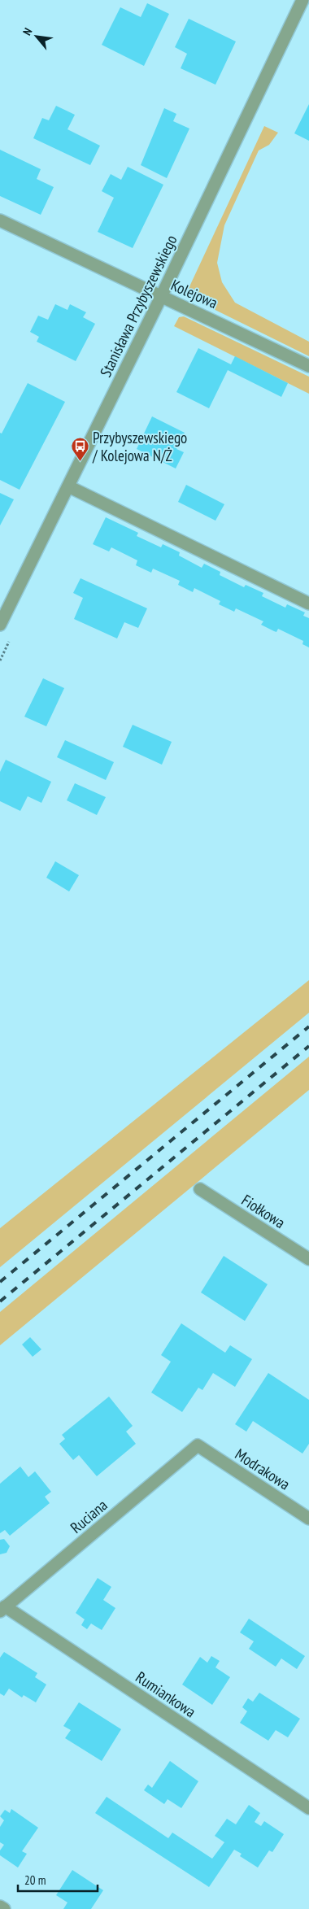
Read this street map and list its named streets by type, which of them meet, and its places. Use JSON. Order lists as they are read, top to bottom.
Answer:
{
  "streets": {
    "street": [
      "Kolejowa",
      "Stanisława Przybyszewskiego",
      "Fiołkowa",
      "Modrakowa",
      "Ruciana",
      "Rumiankowa"
    ]
  },
  "crossings": [
    ["Kolejowa", "Stanisława Przybyszewskiego"],
    ["Modrakowa", "Ruciana"],
    ["Ruciana", "Rumiankowa"]
  ],
  "places": {
    "bus stop": ["Przybyszewskiego / Kolejowa N/Ż"]
  },
  "scale_bar": "20 m",
  "north": "top left"
}
